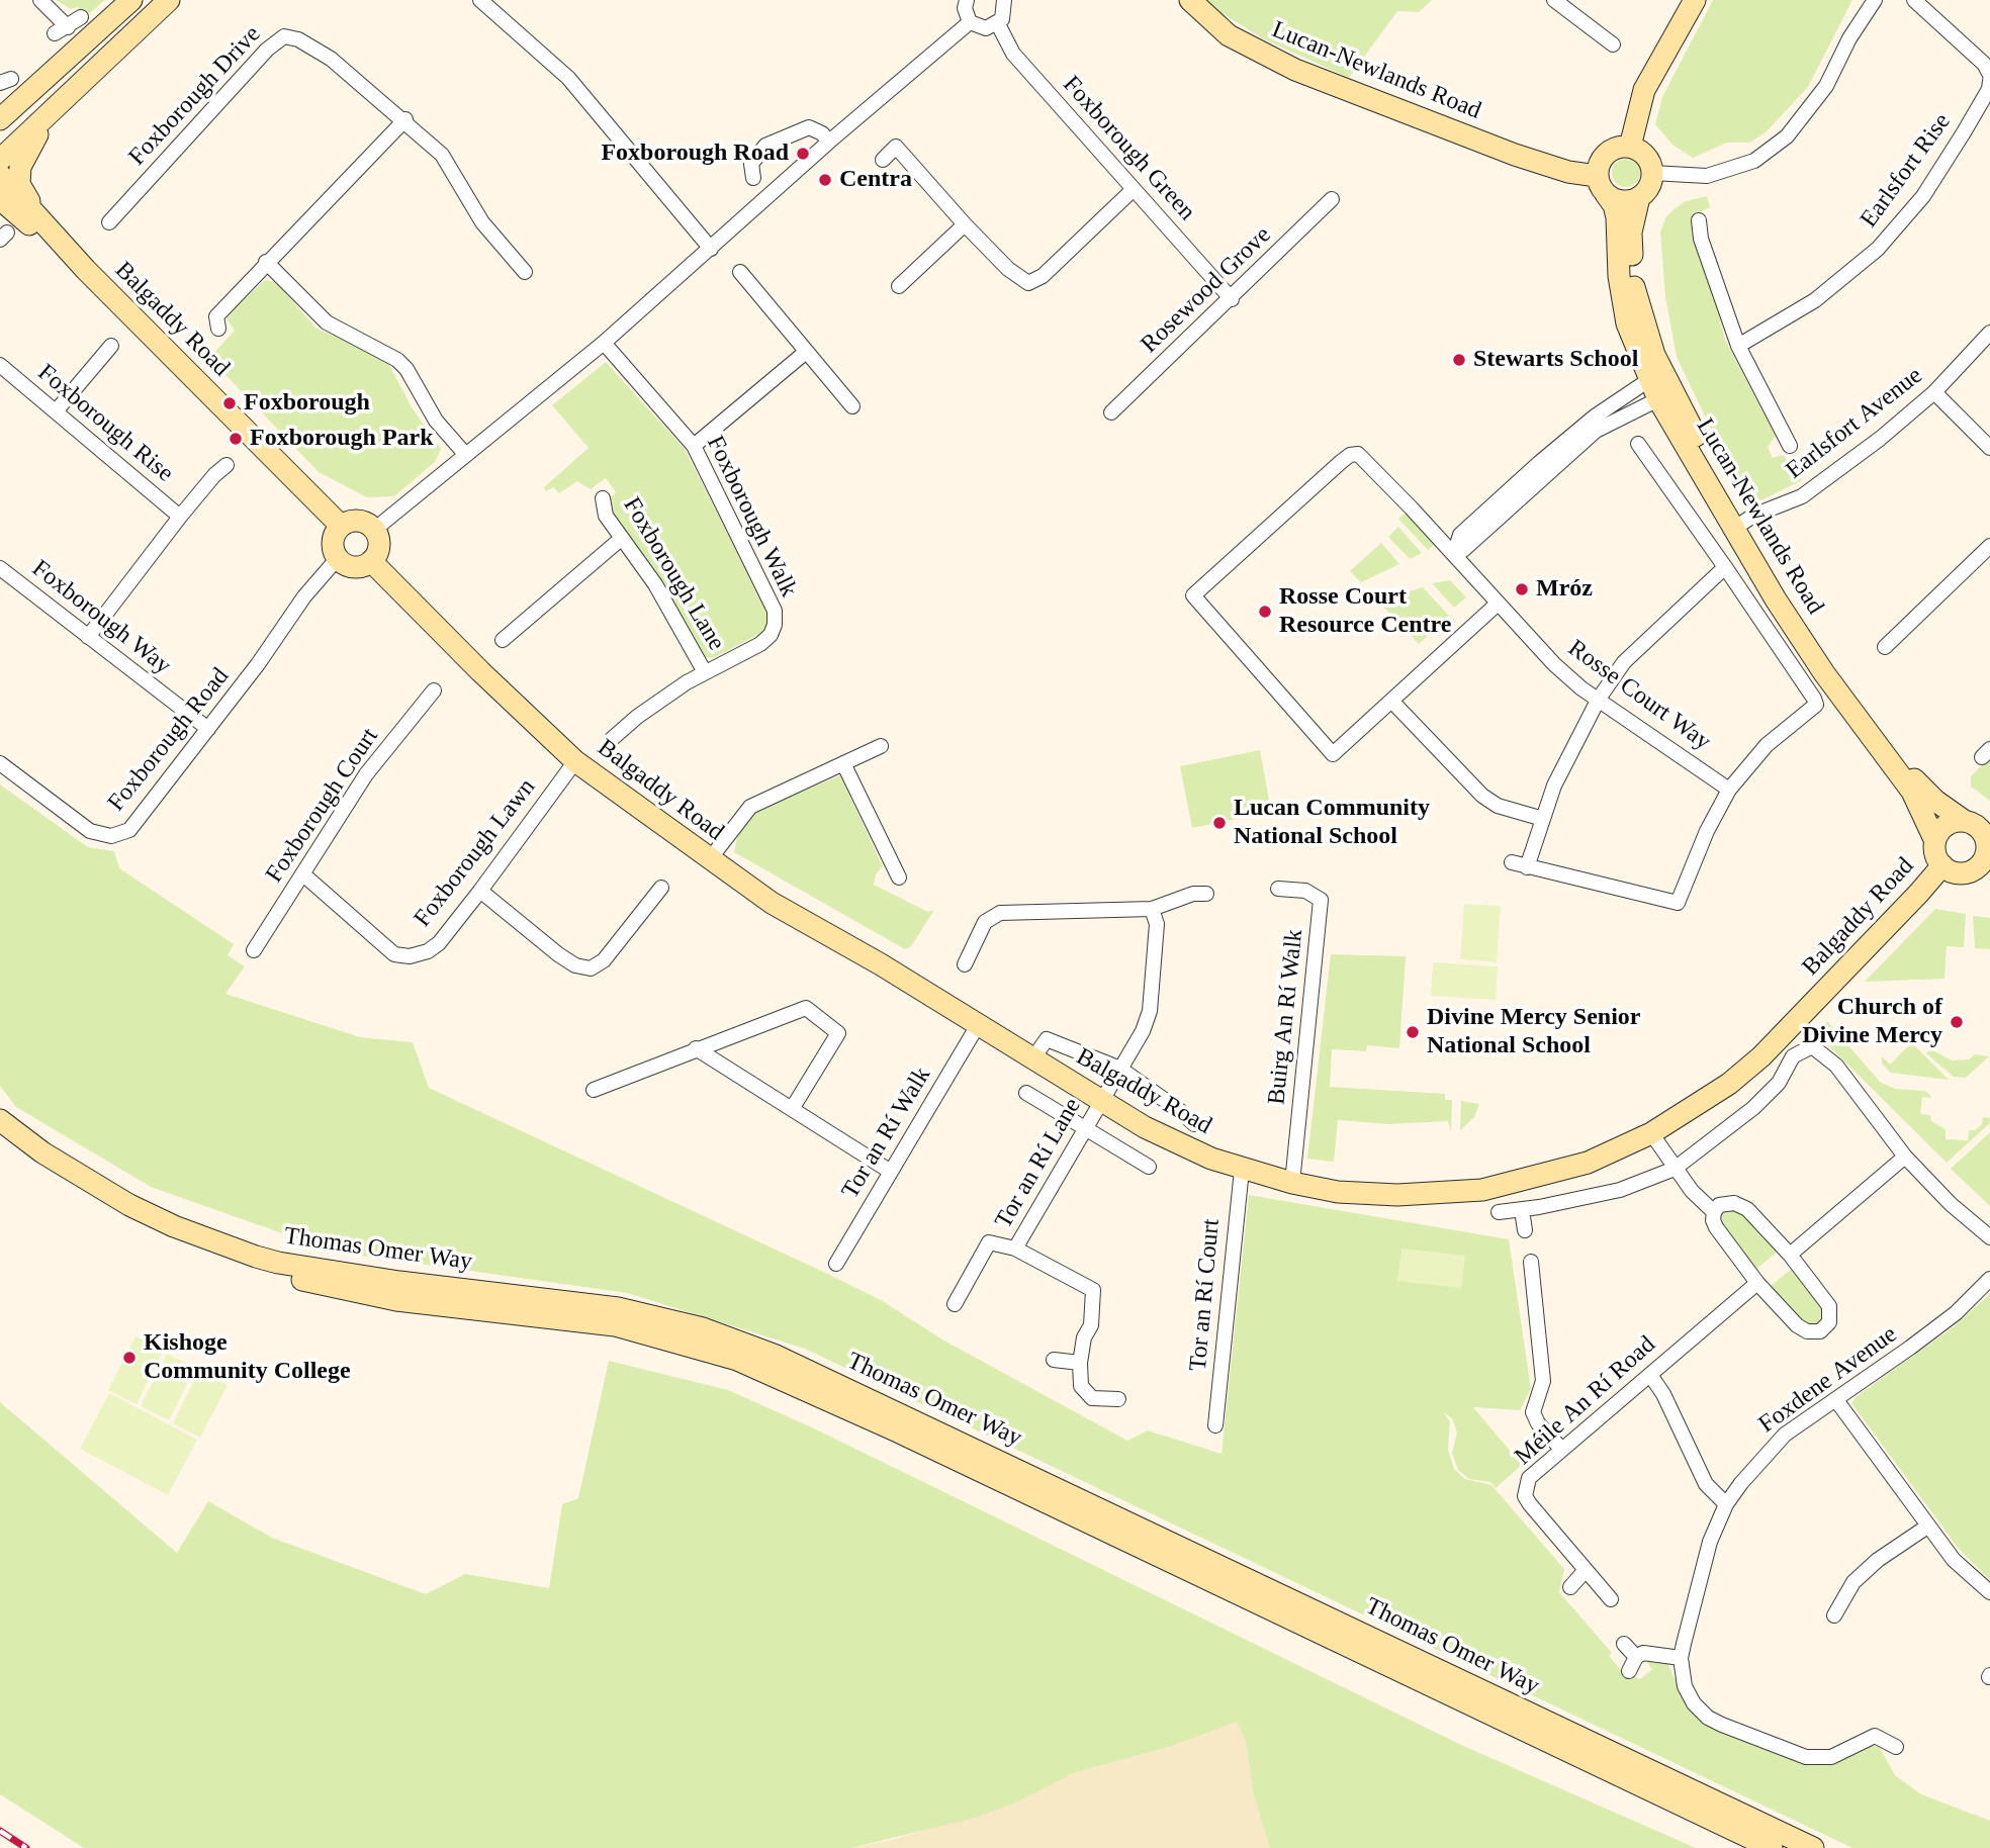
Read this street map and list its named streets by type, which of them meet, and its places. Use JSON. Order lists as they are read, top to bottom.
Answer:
{
  "streets": {
    "street": [
      "Lucan-Newlands Road",
      "Foxborough Drive",
      "Foxborough Green",
      "Earlsfort Rise",
      "Rosewood Grove",
      "Balgaddy Road",
      "Foxborough Rise",
      "Earlsfort Avenue",
      "Foxborough Walk",
      "Foxborough Lane",
      "Foxborough Way",
      "Rosse Court Way",
      "Foxborough Road",
      "Foxborough Court",
      "Foxborough Lawn",
      "Buirg An Rí Walk",
      "Tor an Rí Walk",
      "Tor an Rí Lane",
      "Thomas Omer Way",
      "Tor an Rí Court",
      "Foxdene Avenue",
      "Méile An Rí Road"
    ]
  },
  "crossings": [
    ["Lucan-Newlands Road", "Balgaddy Road"],
    ["Lucan-Newlands Road", "Earlsfort Avenue"],
    ["Foxborough Green", "Rosewood Grove"],
    ["Balgaddy Road", "Foxborough Road"],
    ["Balgaddy Road", "Foxborough Lawn"],
    ["Balgaddy Road", "Buirg An Rí Walk"],
    ["Balgaddy Road", "Tor an Rí Walk"],
    ["Balgaddy Road", "Tor an Rí Lane"],
    ["Balgaddy Road", "Tor an Rí Court"],
    ["Foxborough Walk", "Foxborough Lane"],
    ["Foxborough Way", "Foxborough Road"],
    ["Foxborough Court", "Foxborough Lawn"]
  ],
  "places": [
    "Foxborough Road",
    "Centra",
    "Stewarts School",
    "Foxborough",
    "Foxborough Park",
    "Mróz",
    "Rosse Court Resource Centre",
    "Lucan Community National School",
    "Church of Divine Mercy",
    "Divine Mercy Senior National School",
    "Kishoge Community College"
  ]
}
